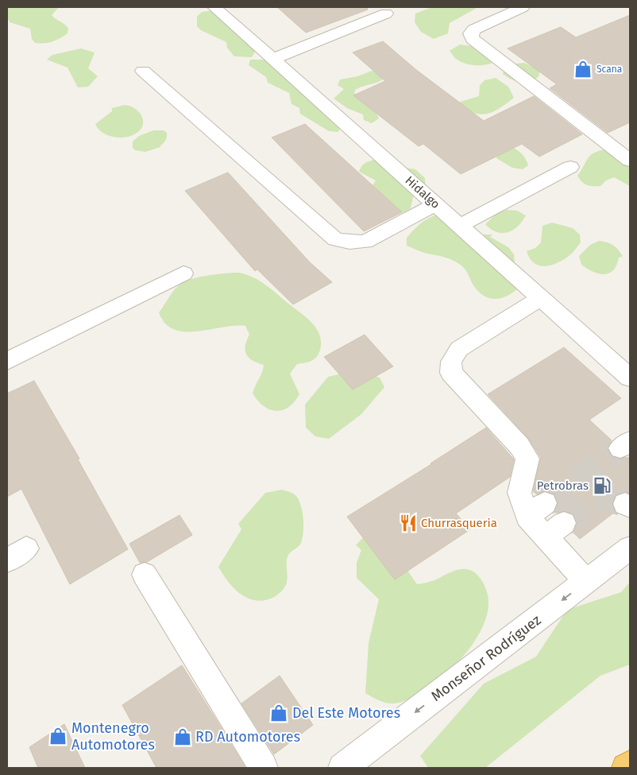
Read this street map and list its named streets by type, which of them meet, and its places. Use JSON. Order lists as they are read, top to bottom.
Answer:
{
  "streets": {
    "street": ["Hidalgo", "Monseñor Rodríguez"]
  },
  "one_way": ["Monseñor Rodríguez"],
  "places": {
    "shop": [
      "Scana",
      "Del Este Motores",
      "Montenegro Automotores",
      "RD Automotores"
    ],
    "fuel station": ["Petrobras"],
    "restaurant": ["Churrasqueria"]
  }
}
